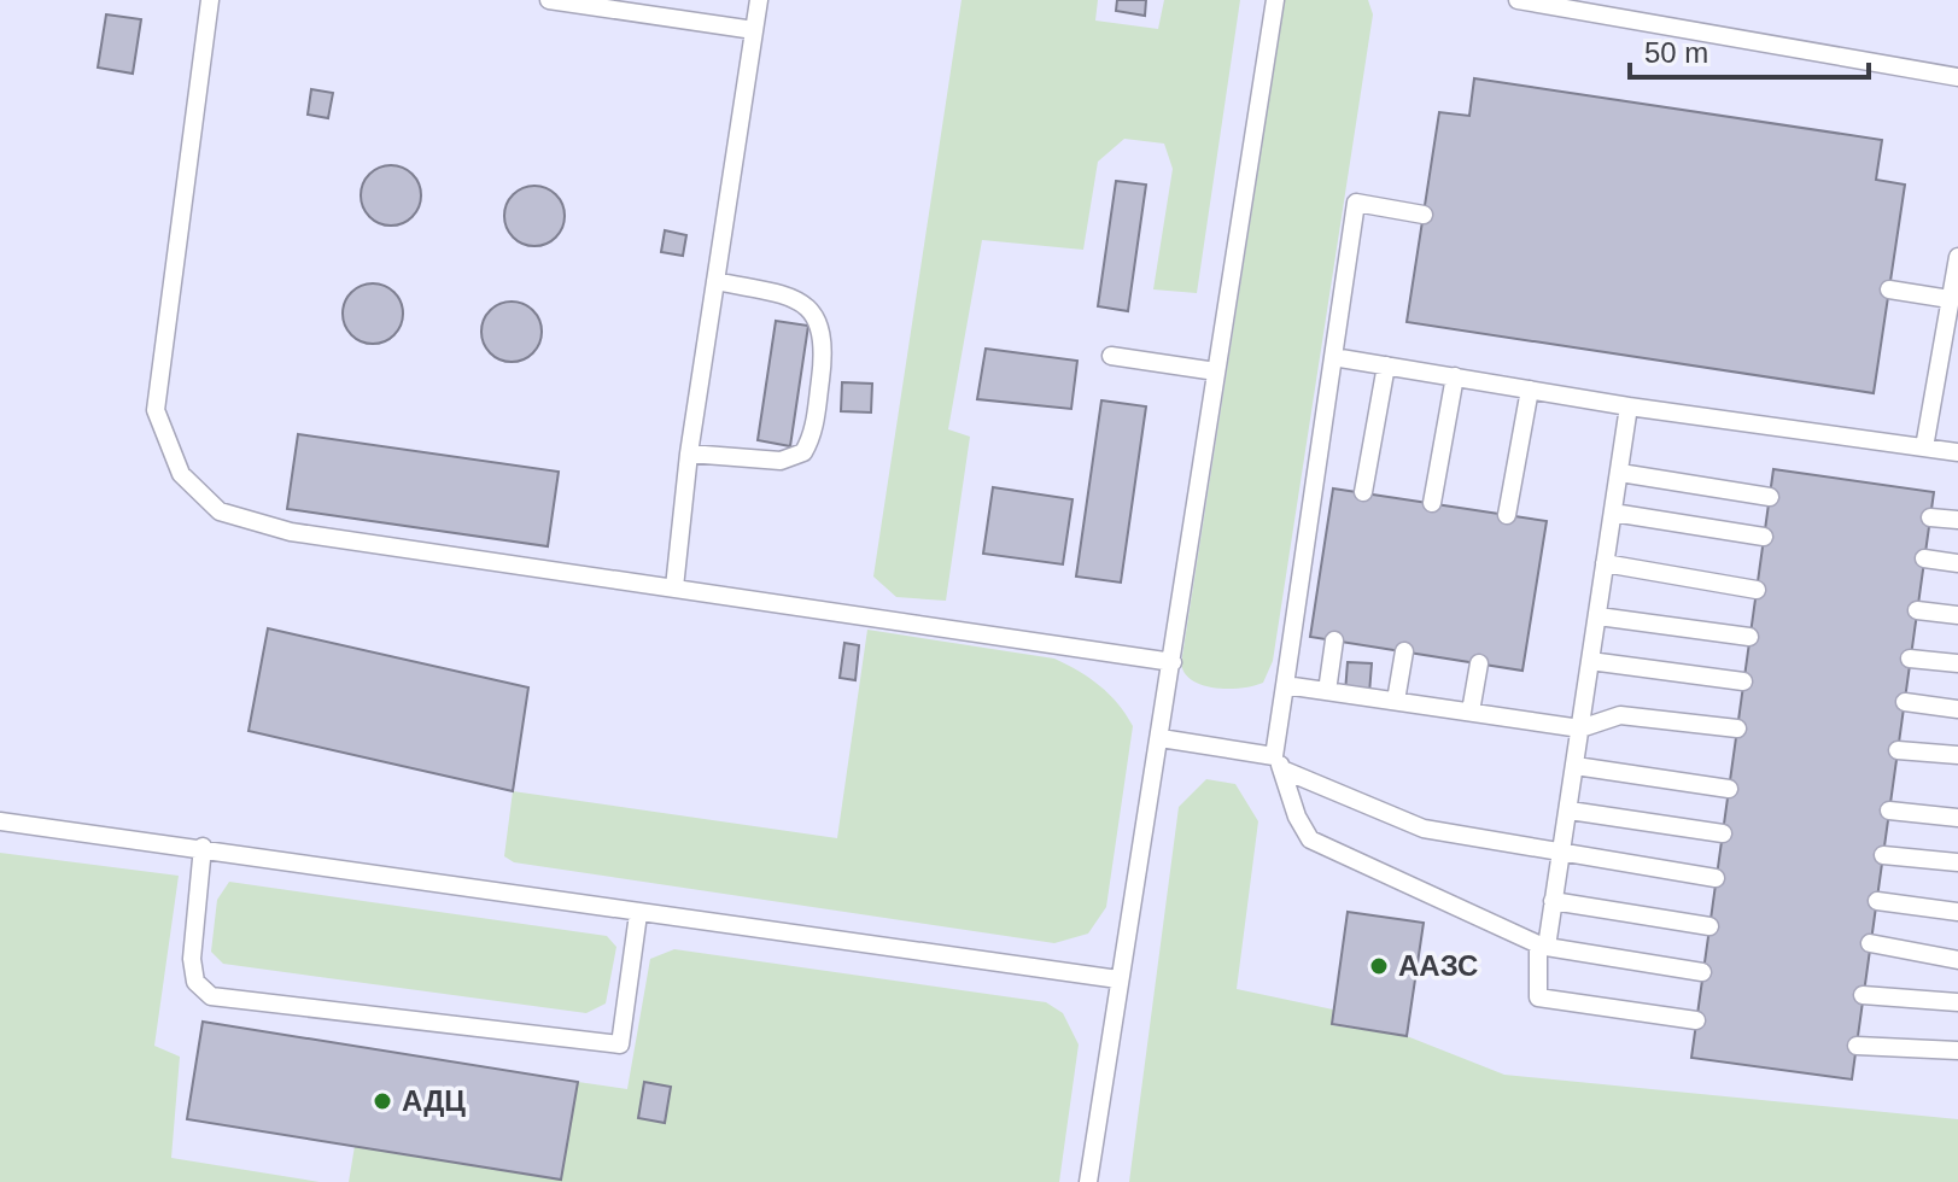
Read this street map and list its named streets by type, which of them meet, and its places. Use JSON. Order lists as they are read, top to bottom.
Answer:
{
  "places": ["ААЗС", "АДЦ"],
  "scale_bar": "50 m"
}
